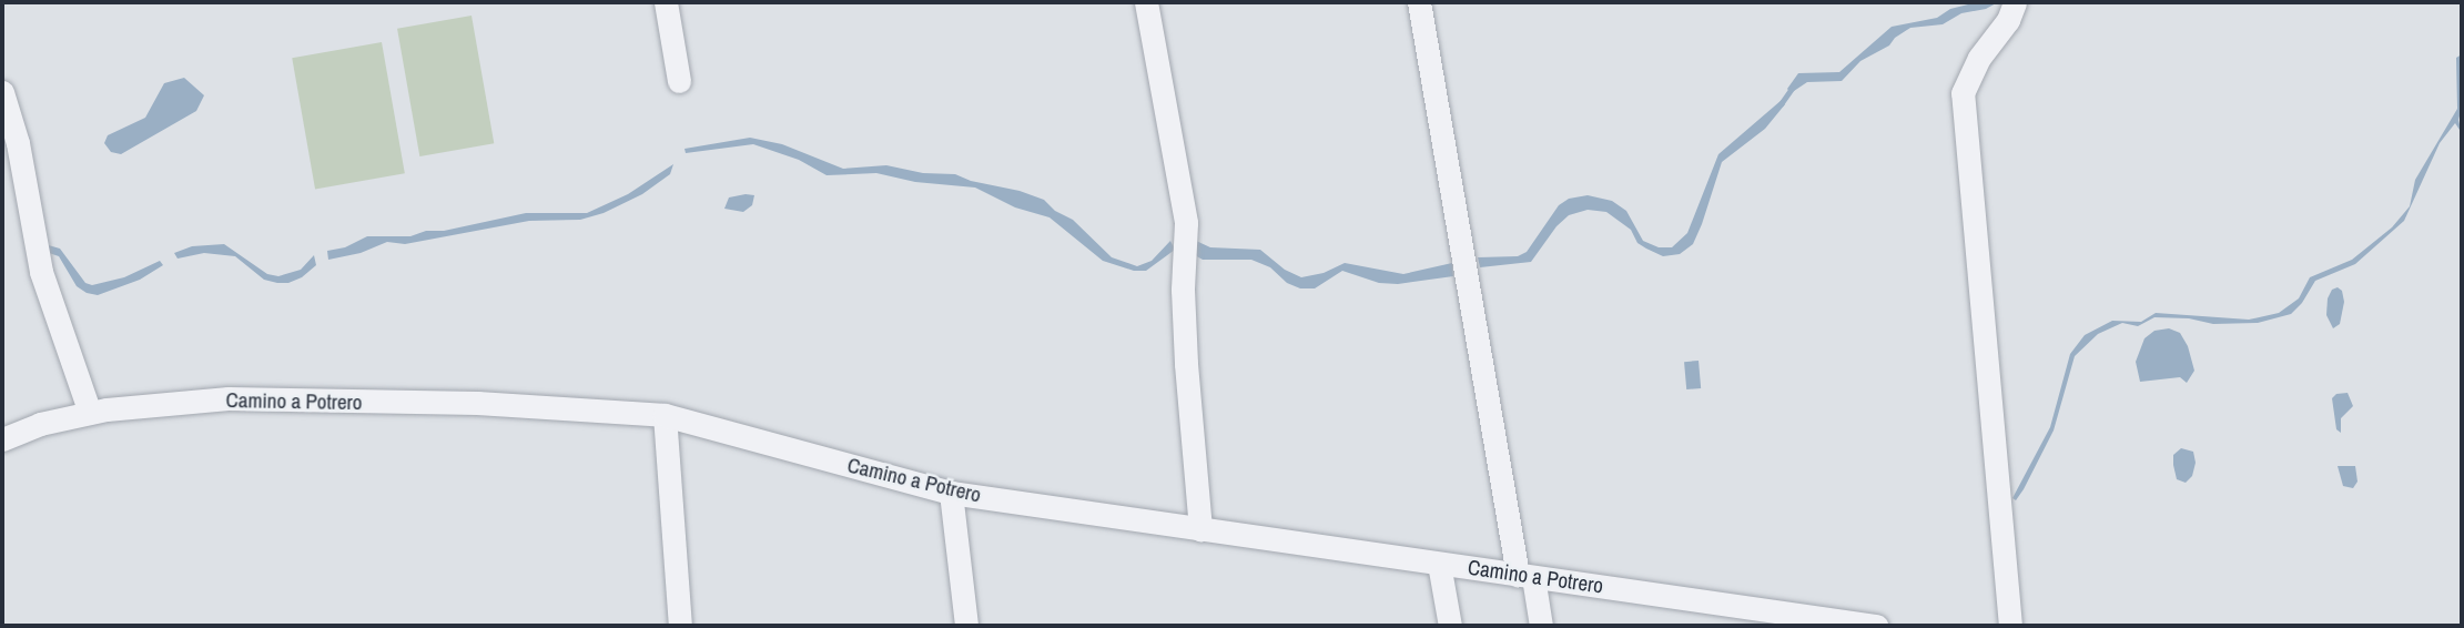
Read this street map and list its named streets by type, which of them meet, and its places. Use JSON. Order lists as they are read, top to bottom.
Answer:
{
  "streets": {
    "street": ["Camino a Potrero"]
  }
}
